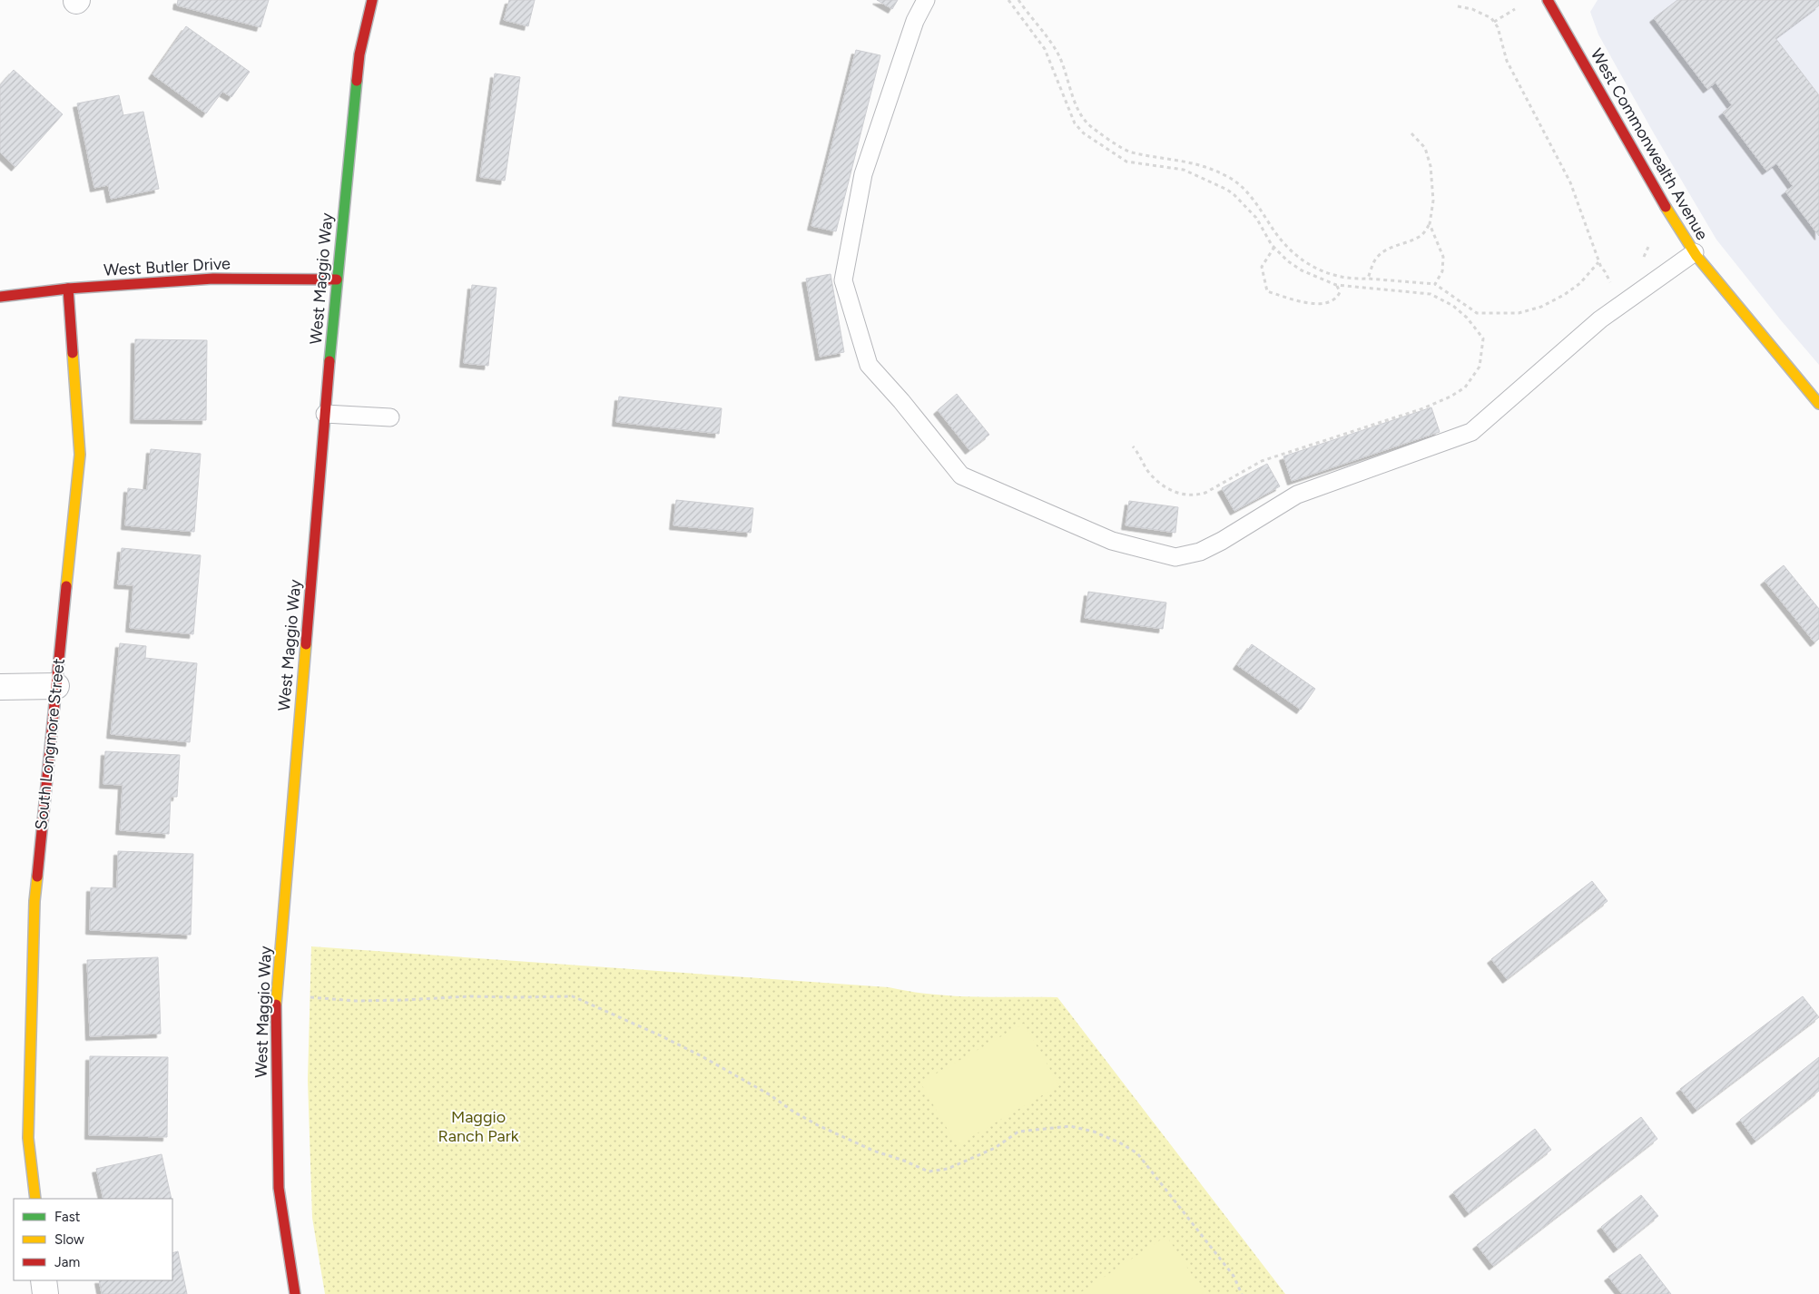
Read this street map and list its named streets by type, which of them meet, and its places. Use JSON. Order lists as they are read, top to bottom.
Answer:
{
  "streets": {
    "street": [
      "West Commonwealth Avenue",
      "West Butler Drive",
      "West Maggio Way",
      "South Longmore Street"
    ]
  },
  "crossings": [
    ["West Butler Drive", "West Maggio Way"],
    ["West Butler Drive", "South Longmore Street"]
  ],
  "parks": ["Maggio Ranch Park"],
  "legend": ["Fast", "Slow", "Jam"]
}
